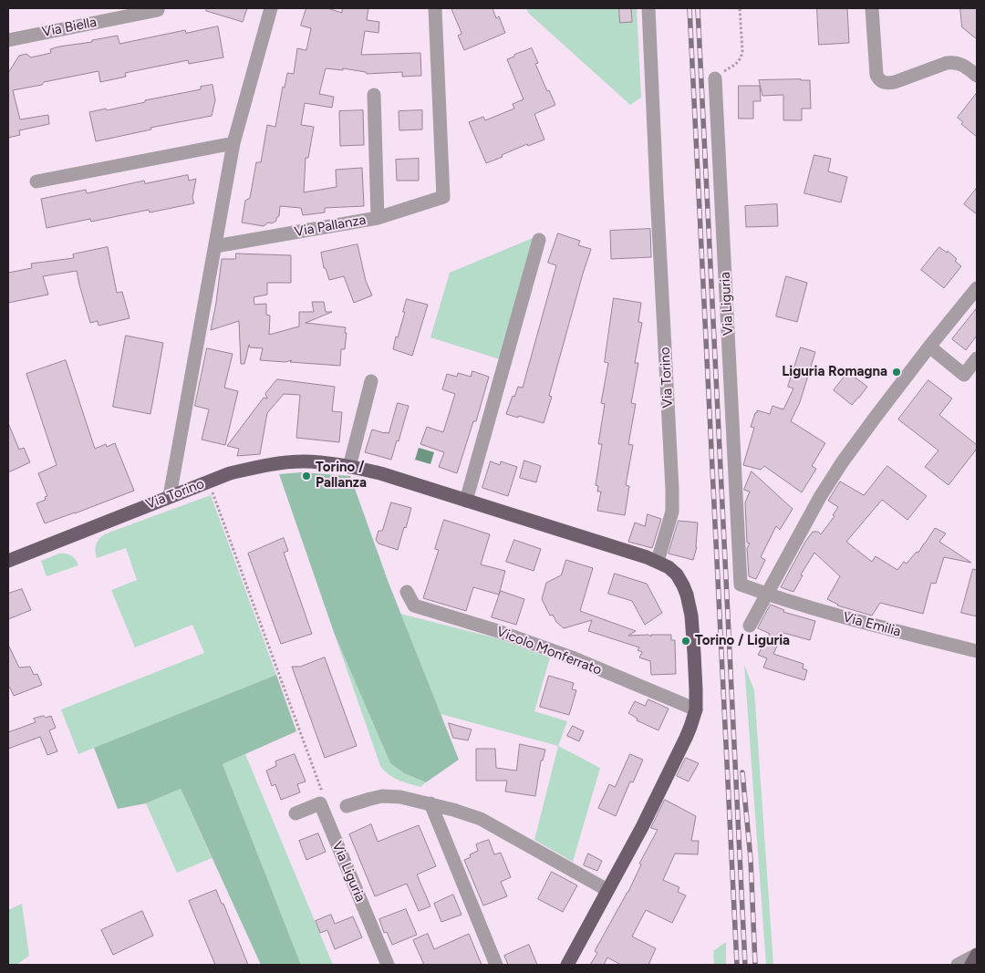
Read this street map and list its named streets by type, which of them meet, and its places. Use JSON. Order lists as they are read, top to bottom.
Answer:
{
  "streets": {
    "main road": ["Via Torino"],
    "street": [
      "Via Biella",
      "Via Pallanza",
      "Via Liguria",
      "Via Emilia",
      "Vicolo Monferrato"
    ]
  },
  "crossings": [
    ["Via Liguria", "Via Emilia"],
    ["Via Torino", "Vicolo Monferrato"]
  ],
  "places": ["Liguria Romagna", "Torino / Pallanza", "Torino / Liguria"]
}
